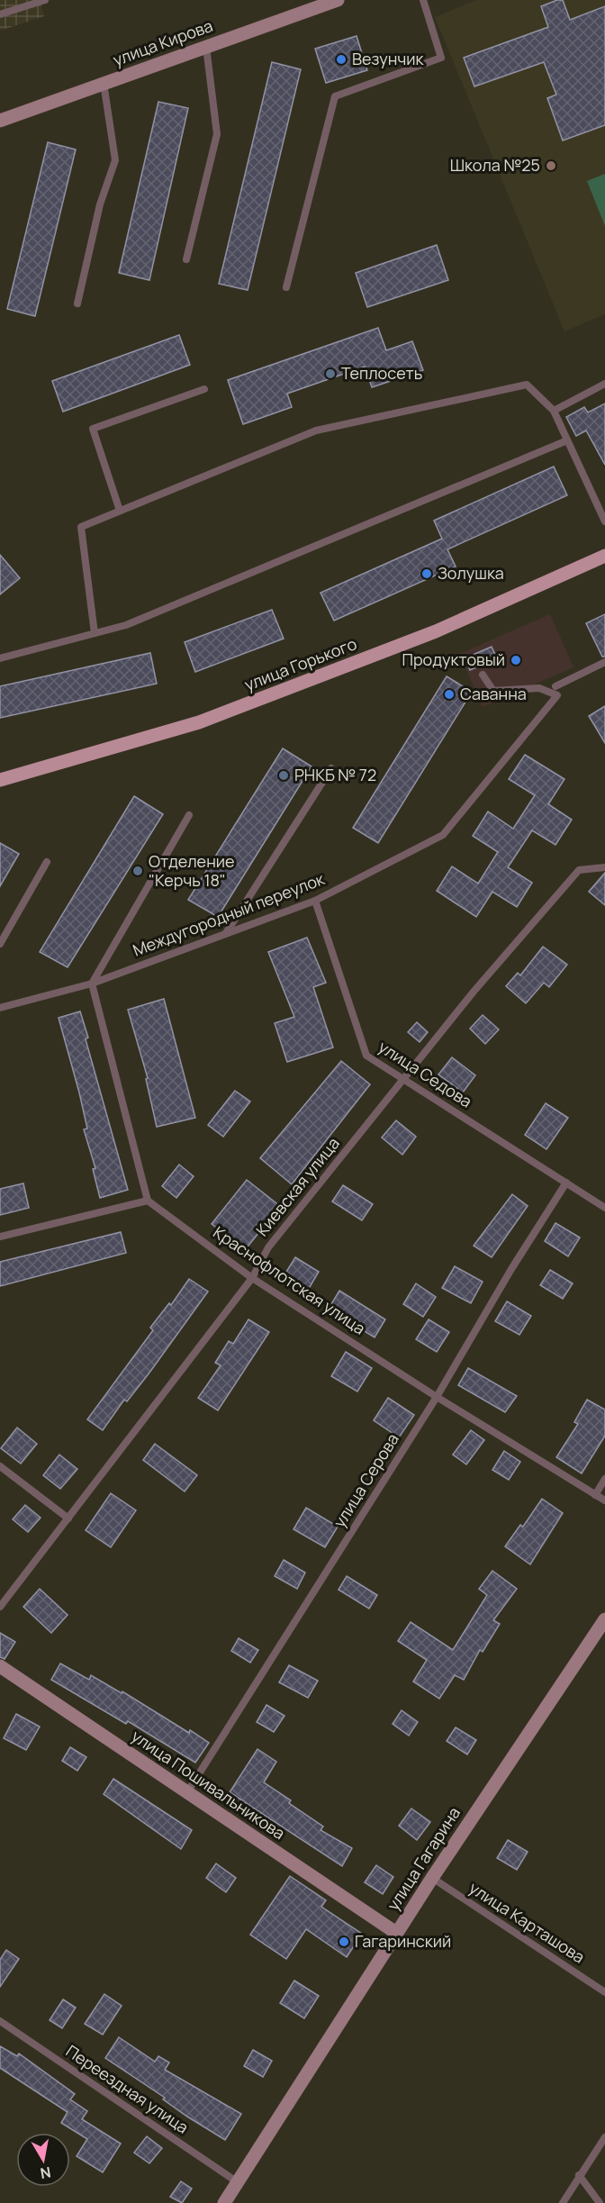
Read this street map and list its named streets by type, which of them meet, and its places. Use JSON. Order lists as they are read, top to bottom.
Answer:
{
  "streets": {
    "main road": [
      "улица Кирова",
      "улица Горького",
      "улица Пошивальникова",
      "улица Гагарина"
    ],
    "lane": [
      "Междугородный переулок",
      "улица Седова",
      "Киевская улица",
      "Краснофлотская улица",
      "улица Серова",
      "улица Карташова",
      "Переездная улица"
    ]
  },
  "crossings": [
    ["Междугородный переулок", "улица Седова"],
    ["улица Седова", "Киевская улица"],
    ["улица Седова", "улица Серова"],
    ["Киевская улица", "Краснофлотская улица"],
    ["Краснофлотская улица", "улица Серова"],
    ["улица Серова", "улица Пошивальникова"],
    ["улица Пошивальникова", "улица Гагарина"],
    ["улица Гагарина", "улица Карташова"],
    ["улица Гагарина", "Переездная улица"]
  ],
  "places": [
    "Везунчик",
    "Школа №25",
    "Теплосеть",
    "Золушка",
    "Продуктовый",
    "Саванна",
    "РНКБ № 72",
    "Отделение \"Керчь 18\"",
    "Гагаринский"
  ],
  "north": "bottom"
}
